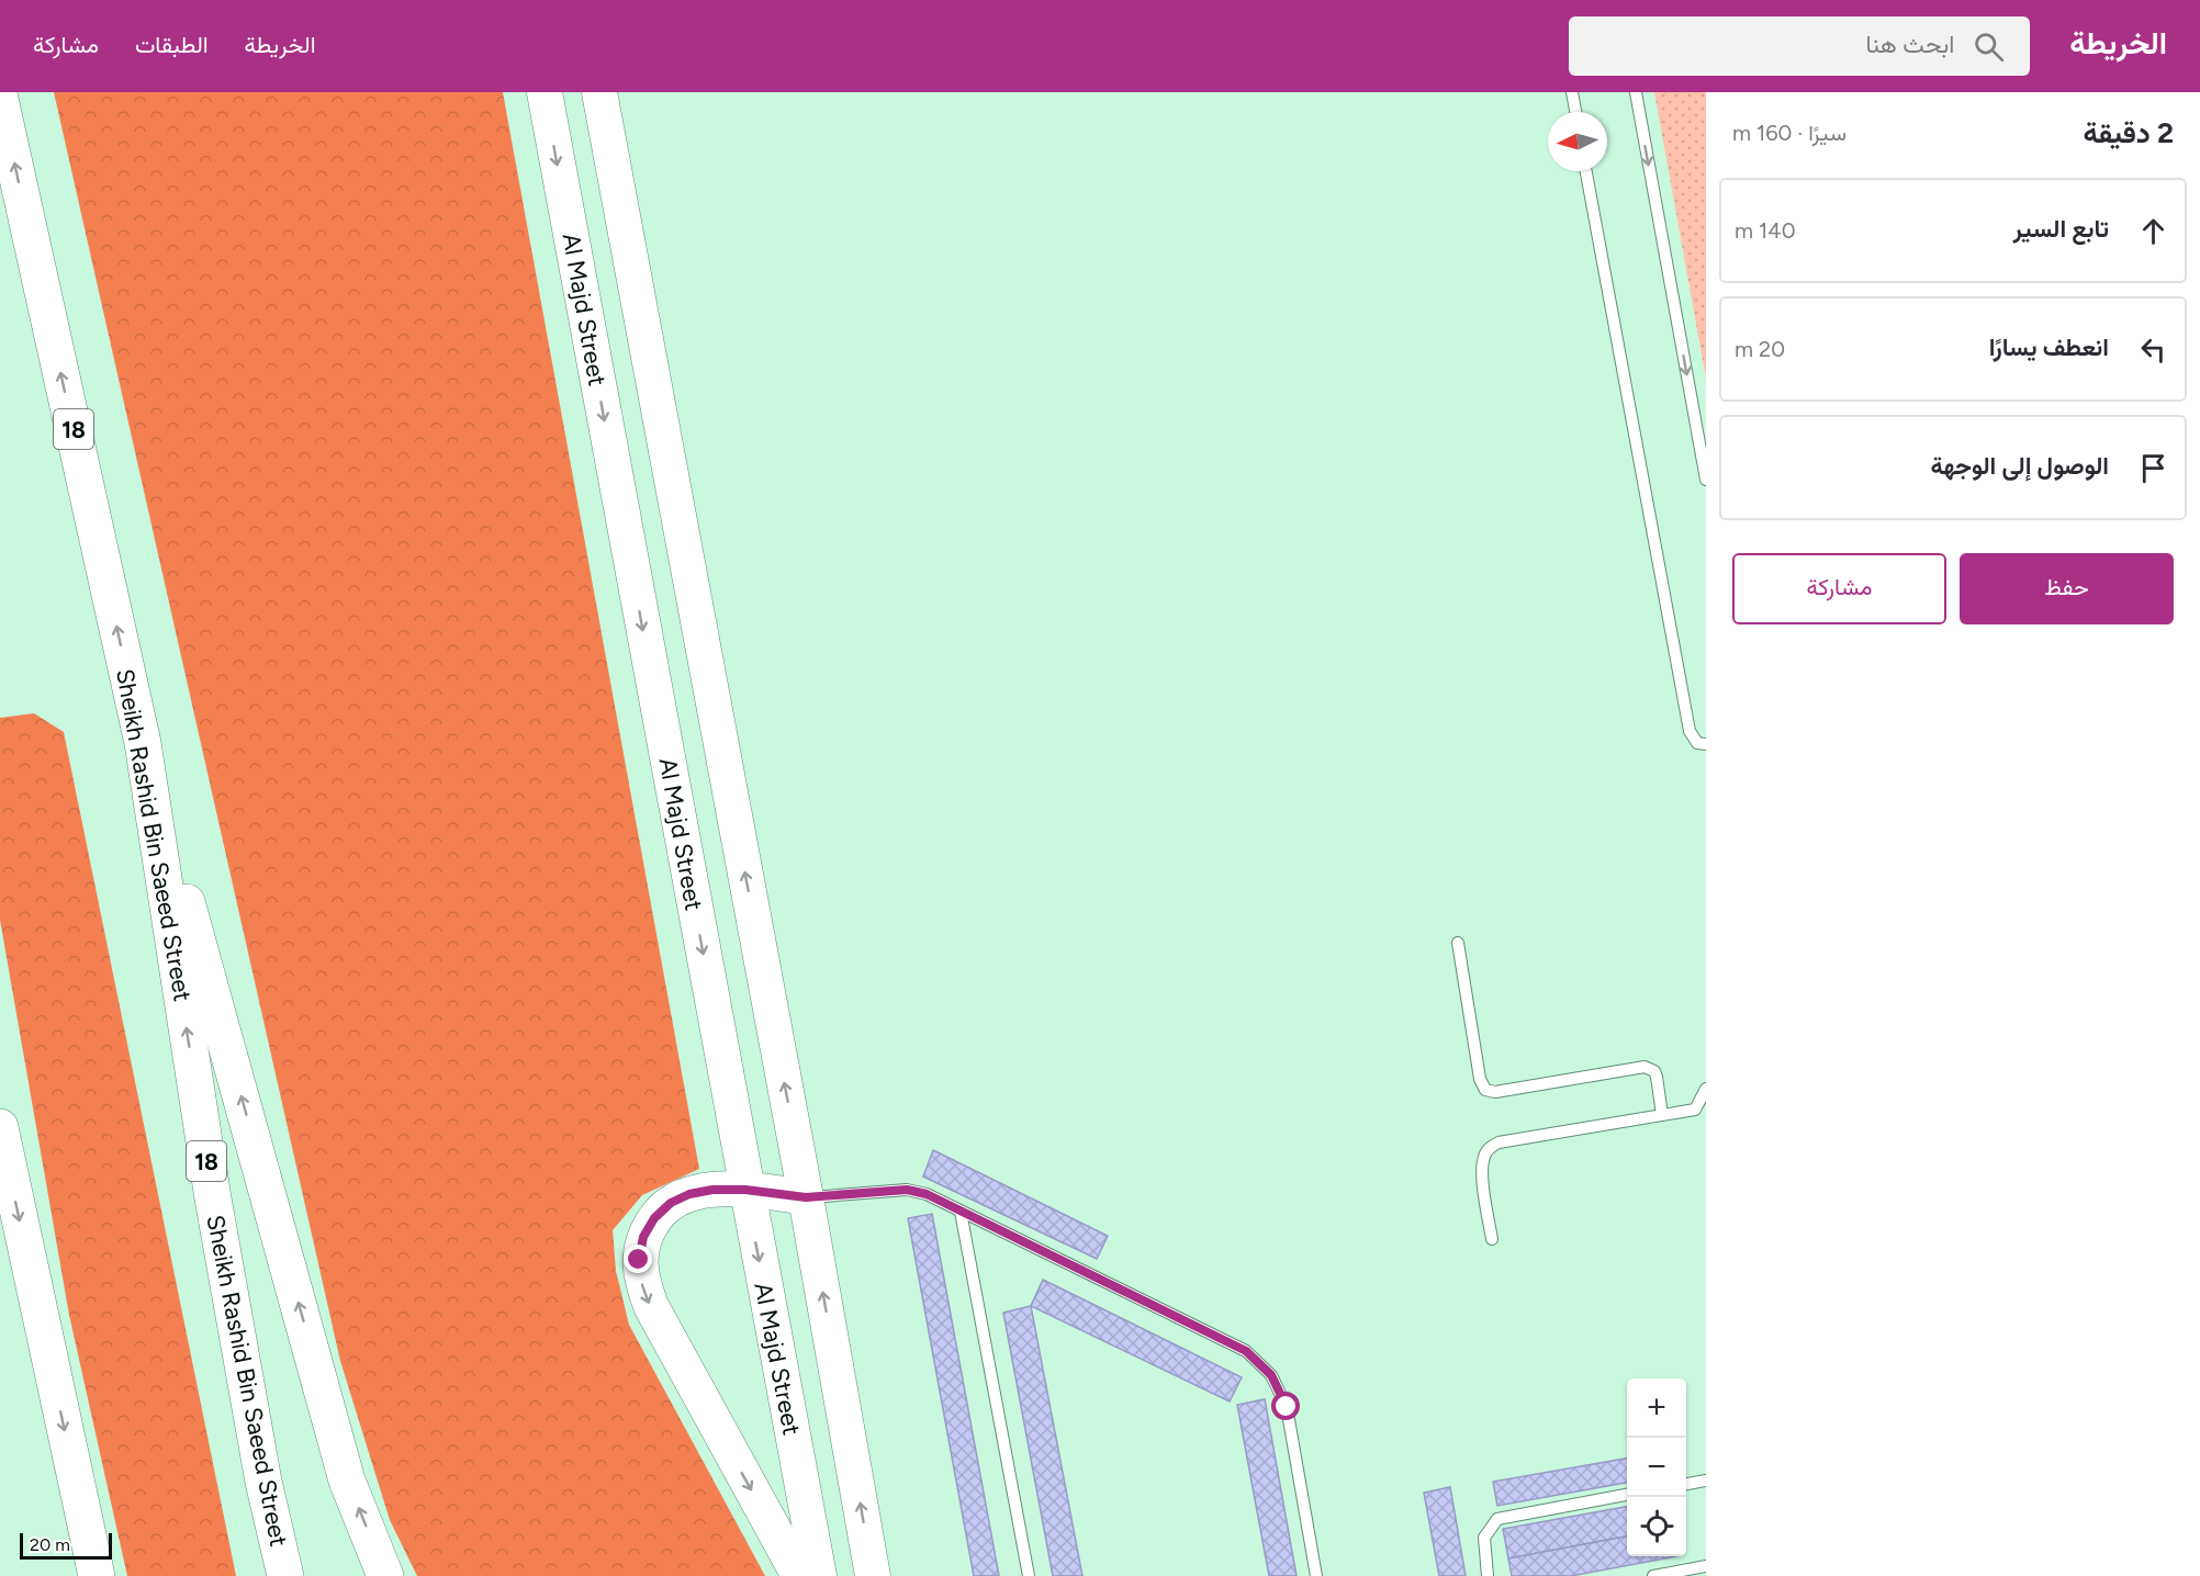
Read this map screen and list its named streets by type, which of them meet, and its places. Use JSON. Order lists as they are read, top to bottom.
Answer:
{
  "streets": {
    "highway": ["18", "Sheikh Rashid Bin Saeed Street"],
    "street": ["Al Majd Street"]
  },
  "scale_bar": "20 m",
  "north": "left",
  "page": {
    "header": "الخريطة",
    "search": "ابحث هنا",
    "nav": ["الخريطة", "الطبقات", "مشاركة"],
    "heading": ["2 دقيقة", "سيرًا · 160 m"],
    "list": [
      ["تابع السير", "140 m"],
      ["انعطف يسارًا", "20 m"],
      "الوصول إلى الوجهة"
    ],
    "buttons": ["حفظ", "مشاركة"],
    "map_buttons": ["+", "−"],
    "scale": "20 m"
  }
}
